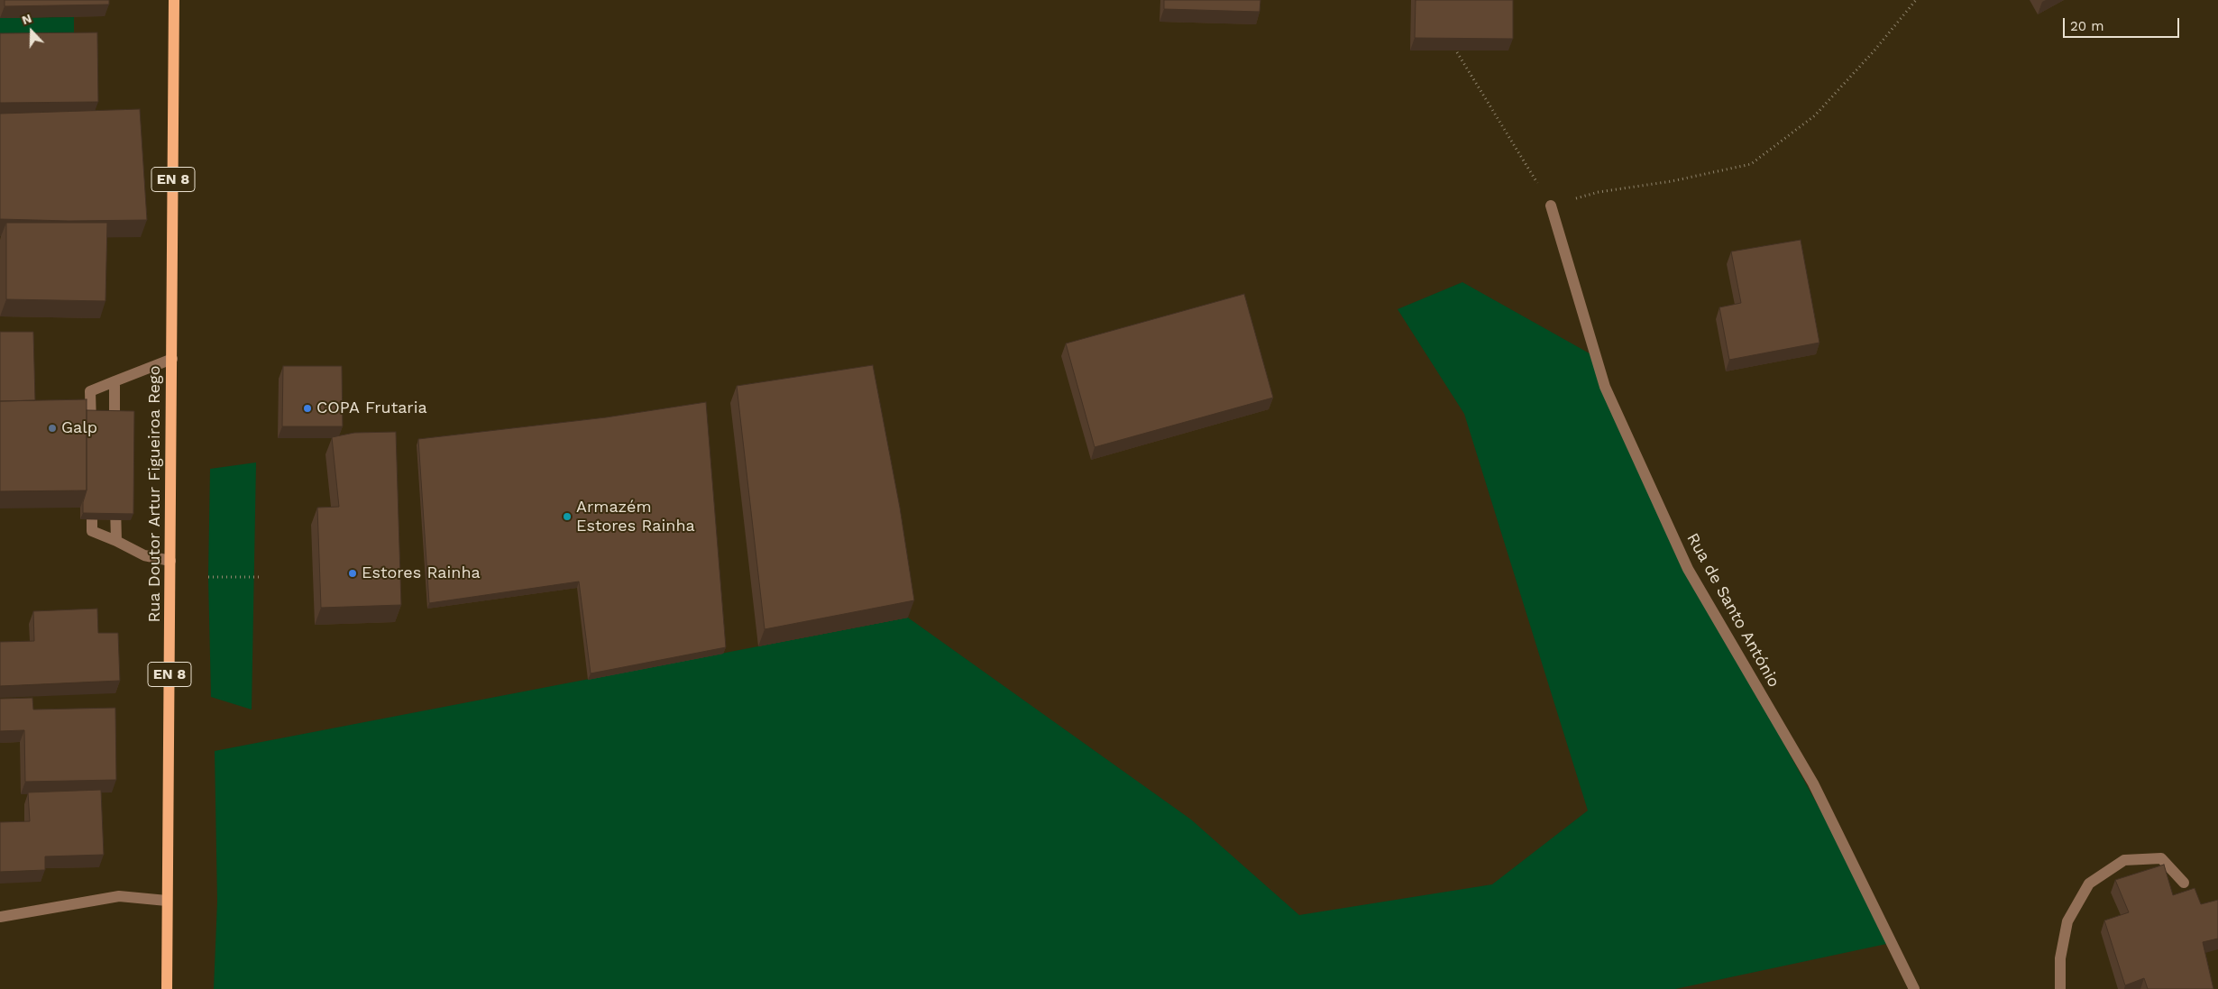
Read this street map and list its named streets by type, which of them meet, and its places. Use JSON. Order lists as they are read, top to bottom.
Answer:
{
  "streets": {
    "main road": ["EN 8", "Rua Doutor Artur Figueiroa Rego"],
    "street": ["Rua de Santo António"]
  },
  "places": [
    "COPA Frutaria",
    "Galp",
    "Armazém Estores Rainha",
    "Estores Rainha"
  ],
  "scale_bar": "20 m",
  "north": "top"
}
